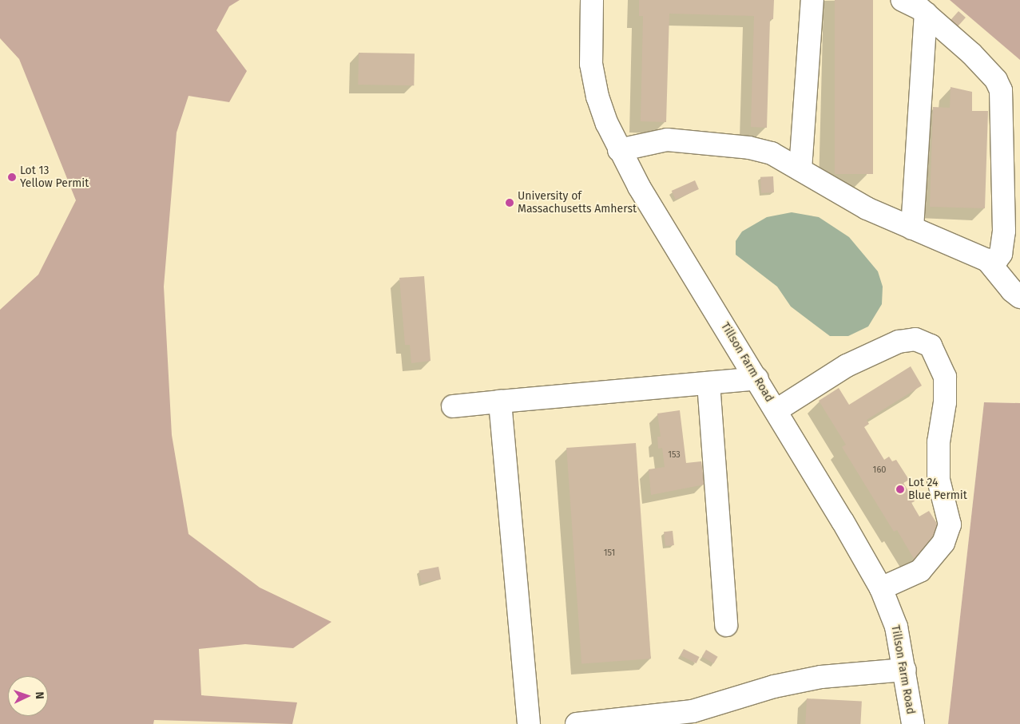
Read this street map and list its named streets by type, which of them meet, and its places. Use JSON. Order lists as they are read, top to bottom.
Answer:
{
  "streets": {
    "street": ["Tillson Farm Road"]
  },
  "places": ["Lot 13 Yellow Permit", "University of Massachusetts Amherst", "Lot 24 Blue Permit"],
  "house_numbers": ["153", "160", "151"],
  "north": "right"
}
